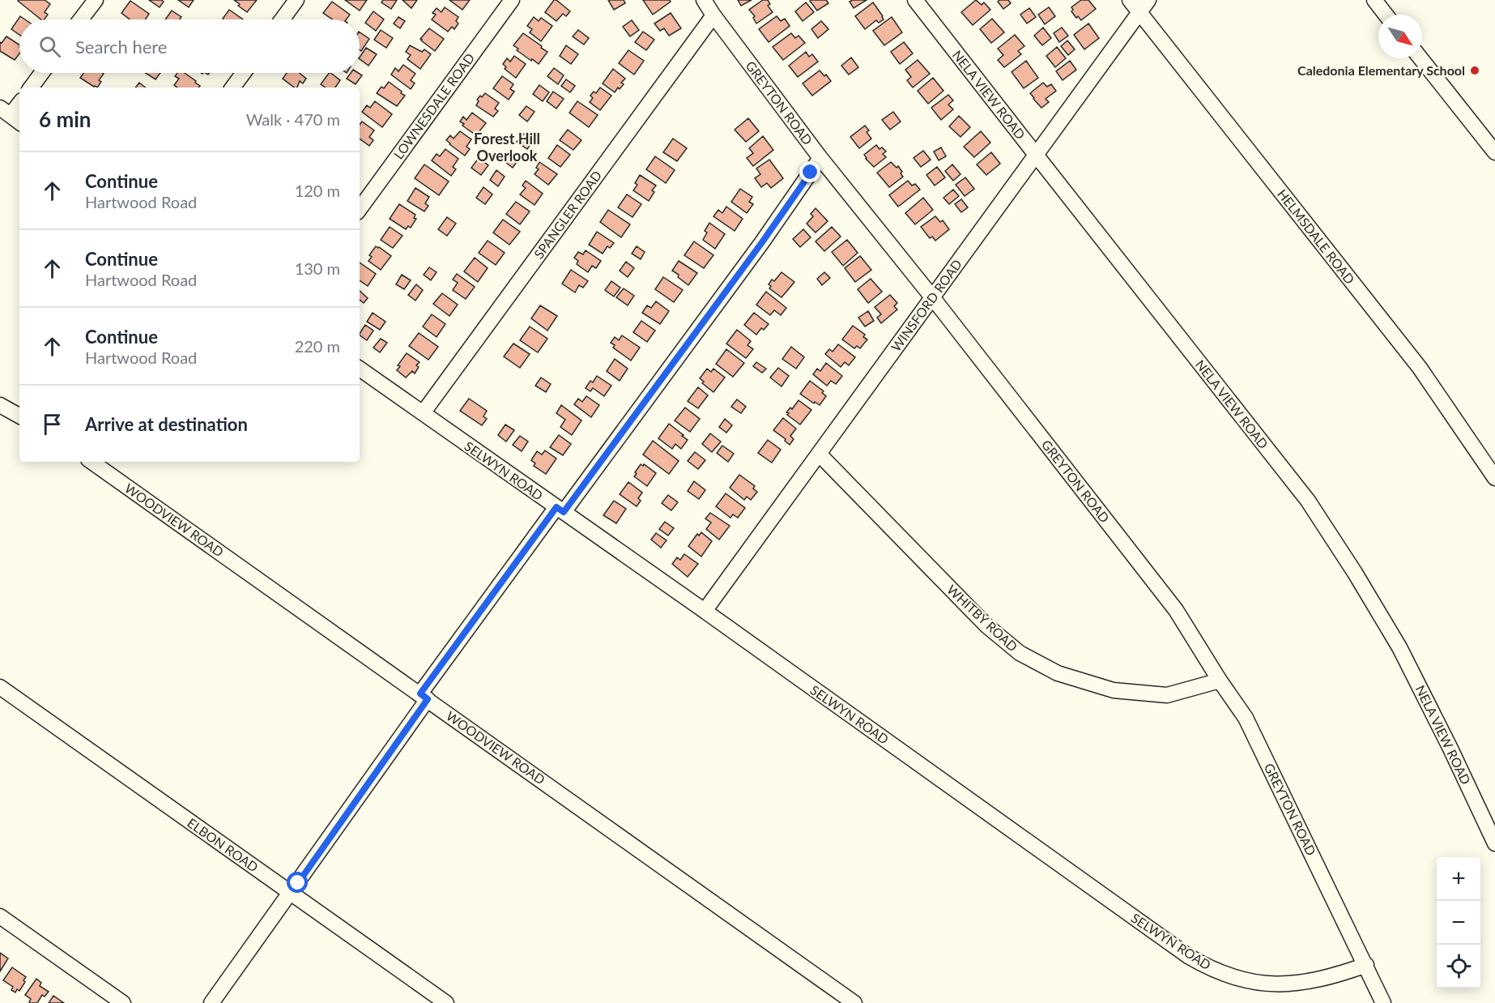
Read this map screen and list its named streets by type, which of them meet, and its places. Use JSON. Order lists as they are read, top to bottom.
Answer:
{
  "streets": {
    "street": [
      "NELA VIEW ROAD",
      "GREYTON ROAD",
      "LOWNESDALE ROAD",
      "SPANGLER ROAD",
      "HELMSDALE ROAD",
      "WINSFORD ROAD",
      "SELWYN ROAD",
      "WOODVIEW ROAD",
      "WHITBY ROAD",
      "ELBON ROAD"
    ]
  },
  "crossings": [
    ["NELA VIEW ROAD", "WINSFORD ROAD"],
    ["GREYTON ROAD", "SPANGLER ROAD"],
    ["GREYTON ROAD", "WINSFORD ROAD"],
    ["GREYTON ROAD", "SELWYN ROAD"],
    ["GREYTON ROAD", "WHITBY ROAD"],
    ["SPANGLER ROAD", "SELWYN ROAD"],
    ["HELMSDALE ROAD", "WINSFORD ROAD"],
    ["WINSFORD ROAD", "SELWYN ROAD"],
    ["WINSFORD ROAD", "WHITBY ROAD"]
  ],
  "districts": ["Forest Hill Overlook"],
  "places": ["Caledonia Elementary School"],
  "north": "bottom right",
  "page": {
    "search": "Search here",
    "heading": ["6 min", "Walk · 470 m"],
    "list": [
      ["Continue", "Hartwood Road", "120 m"],
      ["Continue", "Hartwood Road", "130 m"],
      ["Continue", "Hartwood Road", "220 m"],
      "Arrive at destination"
    ],
    "map_buttons": ["+", "−"]
  }
}
